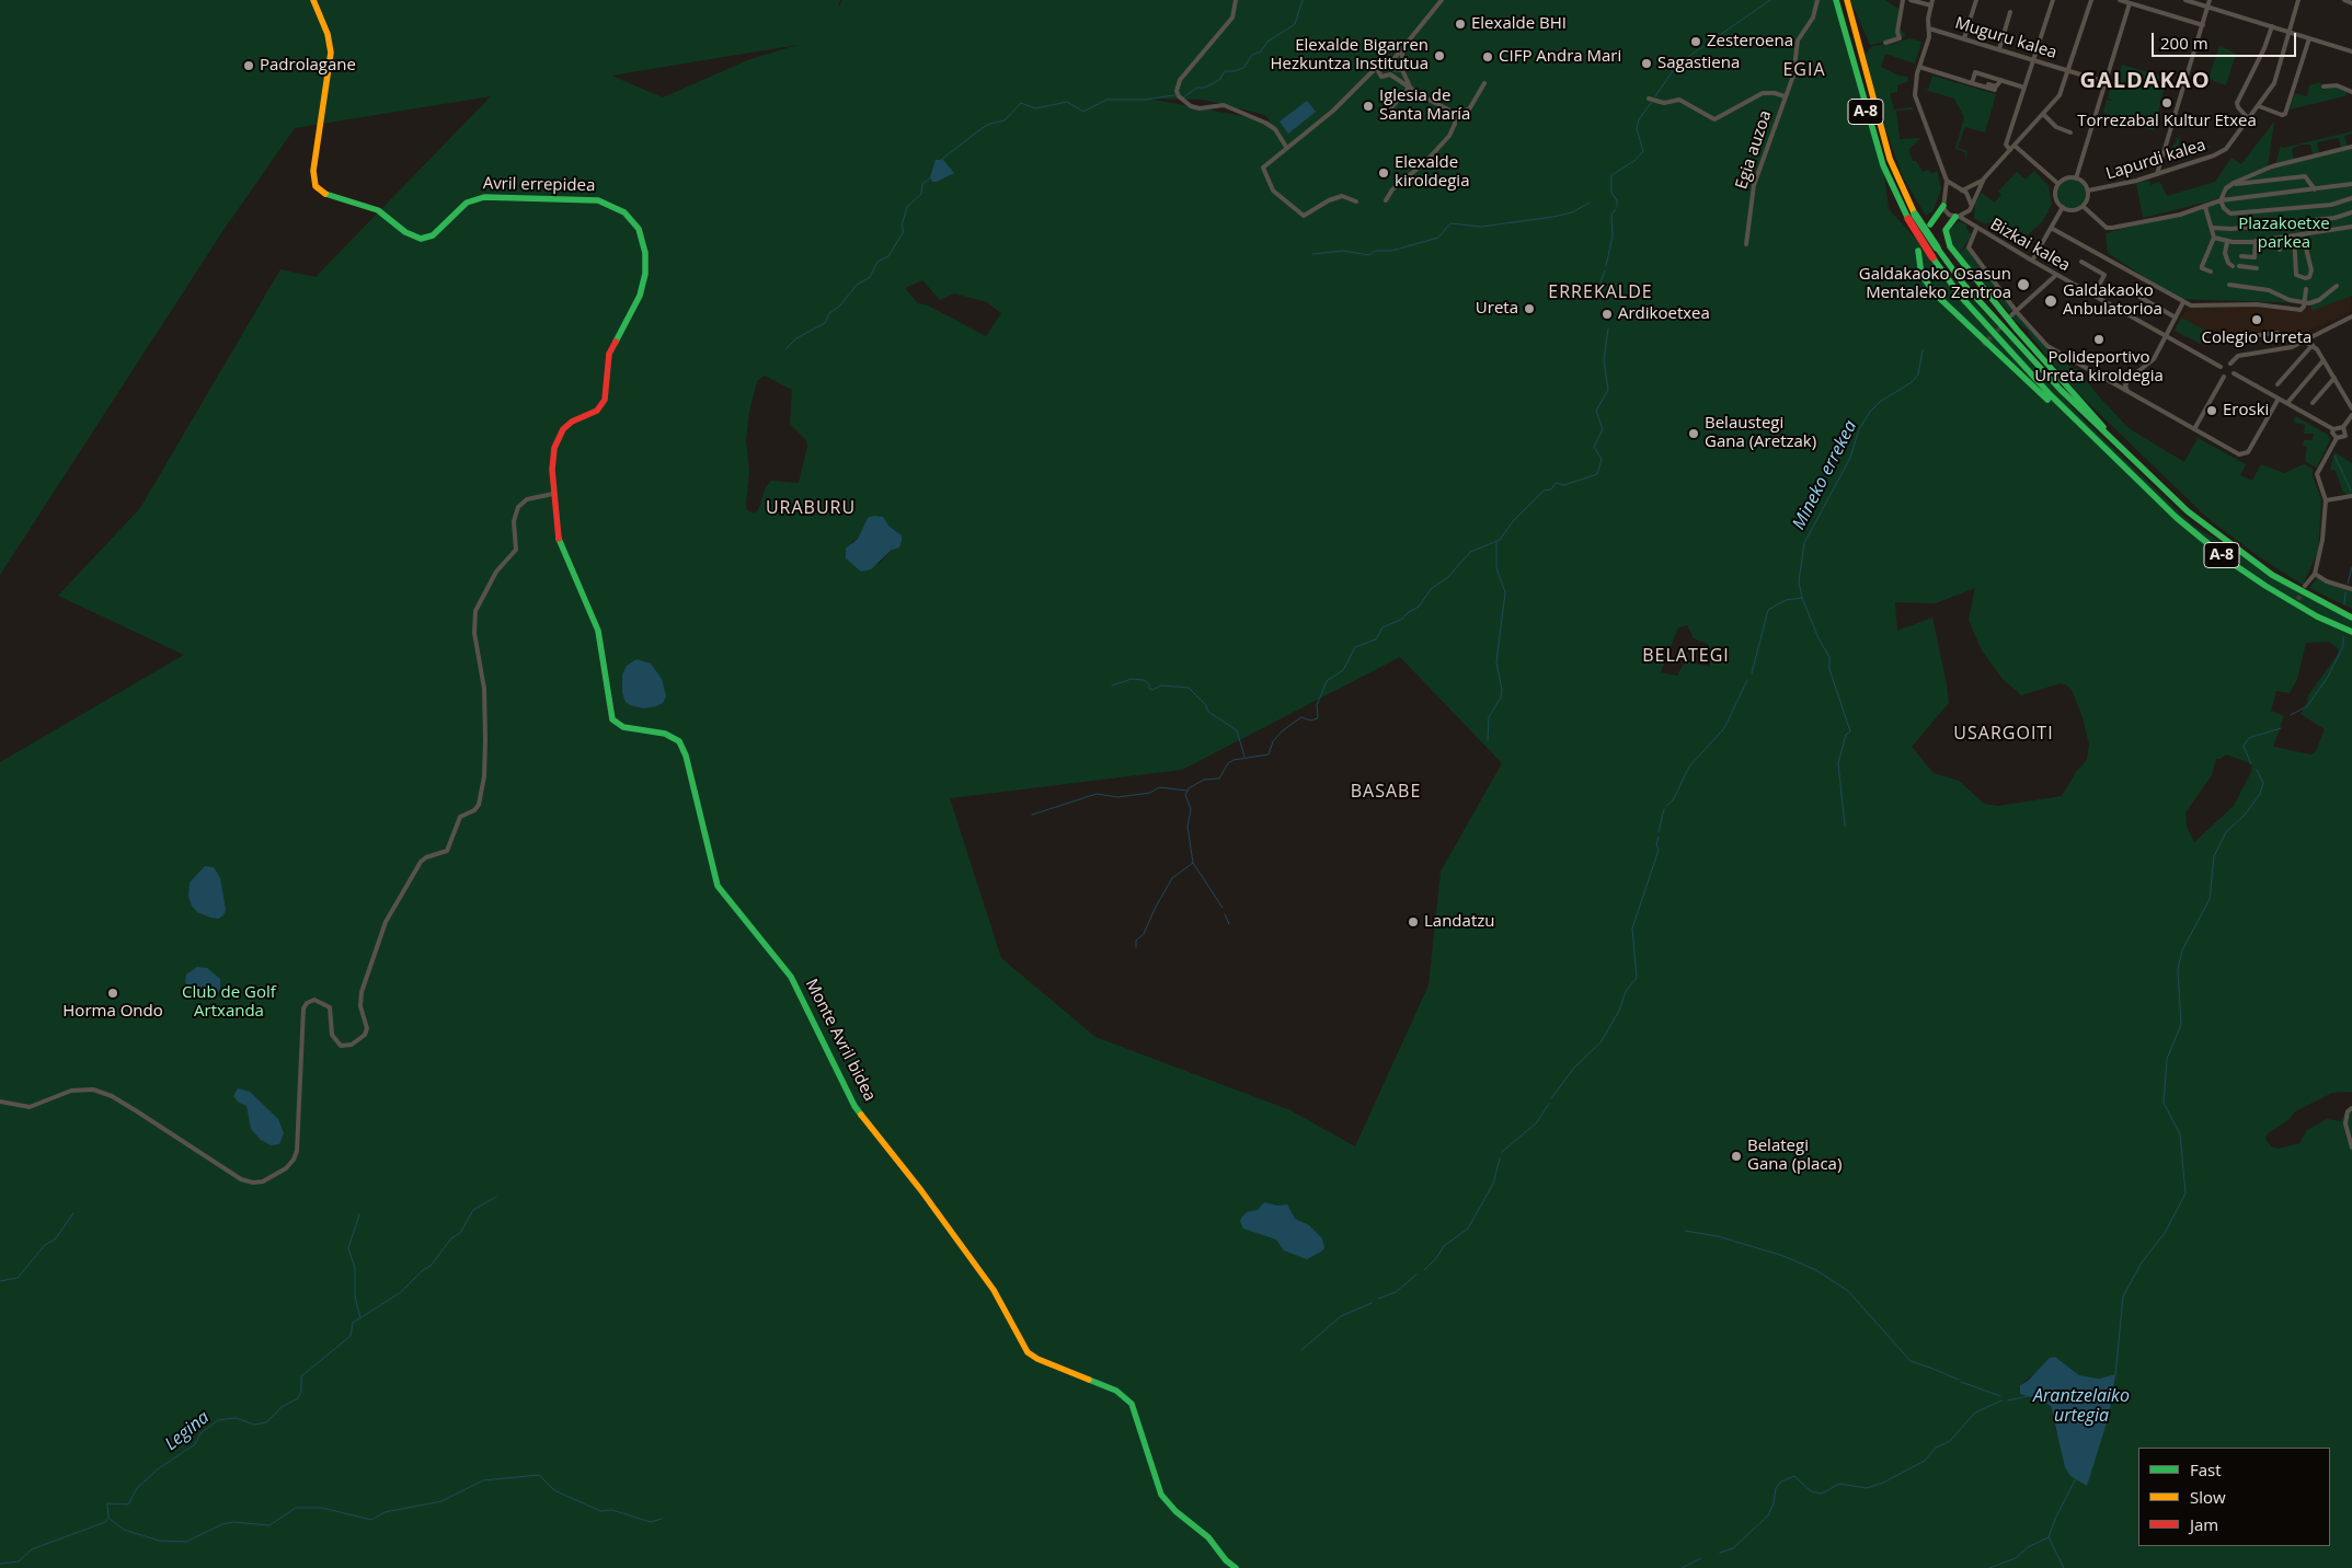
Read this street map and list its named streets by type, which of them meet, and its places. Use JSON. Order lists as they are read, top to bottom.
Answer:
{
  "streets": {
    "main road": ["A-8", "Avril errepidea", "Monte Avril bidea"],
    "street": [
      "Muguru kalea",
      "Egia auzoa",
      "Lapurdi kalea",
      "Bizkai kalea"
    ]
  },
  "crossings": [
    ["Avril errepidea", "Monte Avril bidea"]
  ],
  "districts": [
    "EGIA",
    "GALDAKAO",
    "ERREKALDE",
    "URABURU",
    "BELATEGI",
    "USARGOITI",
    "BASABE"
  ],
  "water": ["Mineko errekea", "Arantzelaiko urtegia", "Legina"],
  "parks": ["Plazakoetxe parkea", "Club de Golf Artxanda"],
  "places": [
    "Elexalde BHI",
    "Zesteroena",
    "Elexalde Bigarren Hezkuntza Institutua",
    "CIFP Andra Mari",
    "Sagastiena",
    "Padrolagane",
    "Torrezabal Kultur Etxea",
    "Iglesia de Santa María",
    "Elexalde kiroldegia",
    "Galdakaoko Osasun Mentaleko Zentroa",
    "Galdakaoko Anbulatorioa",
    "Ureta",
    "Ardikoetxea",
    "Colegio Urreta",
    "Polideportivo Urreta kiroldegia",
    "Eroski",
    "Belaustegi Gana (Aretzak)",
    "Landatzu",
    "Horma Ondo",
    "Belategi Gana (placa)"
  ],
  "legend": ["Fast", "Slow", "Jam"],
  "scale_bar": "200 m"
}
